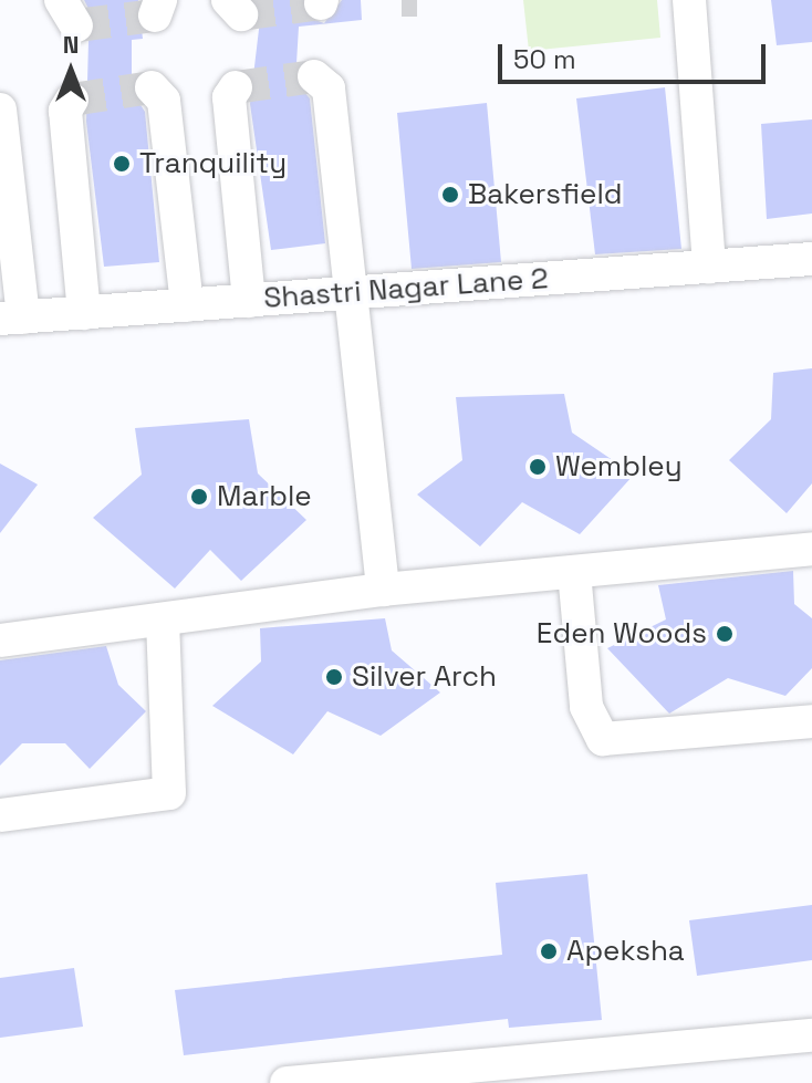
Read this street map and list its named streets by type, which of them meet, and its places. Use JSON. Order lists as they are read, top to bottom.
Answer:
{
  "streets": {
    "street": ["Shastri Nagar Lane 2"]
  },
  "places": [
    "Tranquility",
    "Bakersfield",
    "Wembley",
    "Marble",
    "Eden Woods",
    "Silver Arch",
    "Apeksha"
  ],
  "scale_bar": "50 m",
  "north": "top"
}
